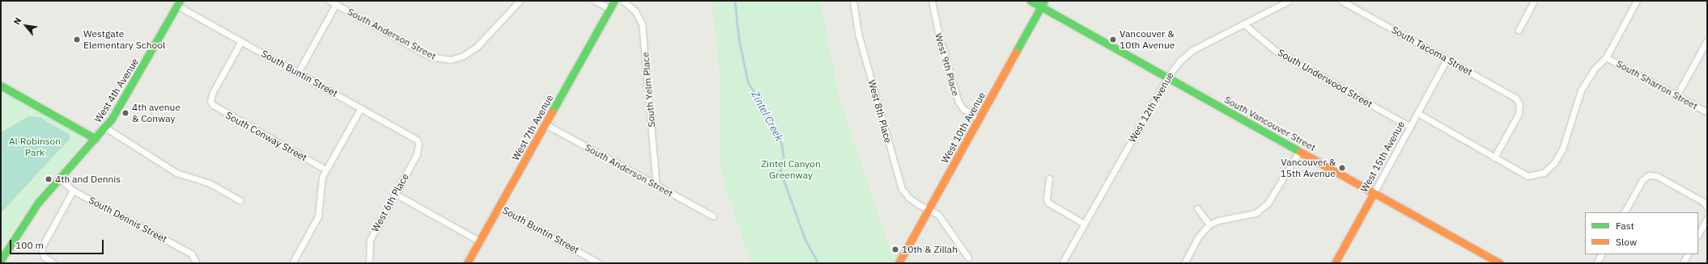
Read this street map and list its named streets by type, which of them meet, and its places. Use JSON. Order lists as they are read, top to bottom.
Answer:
{
  "streets": {
    "street": [
      "South Anderson Street",
      "South Tacoma Street",
      "West 9th Place",
      "South Buntin Street",
      "South Underwood Street",
      "South Sharron Street",
      "South Yelm Place",
      "West 4th Avenue",
      "West 12th Avenue",
      "West 8th Place",
      "South Vancouver Street",
      "West 7th Avenue",
      "West 10th Avenue",
      "South Conway Street",
      "West 15th Avenue",
      "West 6th Place",
      "South Dennis Street"
    ]
  },
  "crossings": [
    ["South Anderson Street", "South Yelm Place"],
    ["South Anderson Street", "West 7th Avenue"],
    ["South Tacoma Street", "West 15th Avenue"],
    ["West 9th Place", "West 10th Avenue"],
    ["South Buntin Street", "West 4th Avenue"],
    ["South Buntin Street", "West 7th Avenue"],
    ["South Buntin Street", "South Conway Street"],
    ["South Buntin Street", "West 6th Place"],
    ["South Underwood Street", "West 12th Avenue"],
    ["South Underwood Street", "West 15th Avenue"],
    ["West 4th Avenue", "South Dennis Street"],
    ["West 12th Avenue", "South Vancouver Street"],
    ["West 8th Place", "West 10th Avenue"],
    ["South Vancouver Street", "West 10th Avenue"],
    ["South Vancouver Street", "West 15th Avenue"]
  ],
  "water": ["Zintel Creek"],
  "parks": ["Al Robinson Park", "Zintel Canyon Greenway"],
  "places": [
    "Westgate Elementary School",
    "Vancouver & 10th Avenue",
    "4th avenue & Conway",
    "Vancouver & 15th Avenue",
    "4th and Dennis",
    "10th & Zillah"
  ],
  "legend": ["Fast", "Slow"],
  "scale_bar": "100 m",
  "north": "top left"
}
